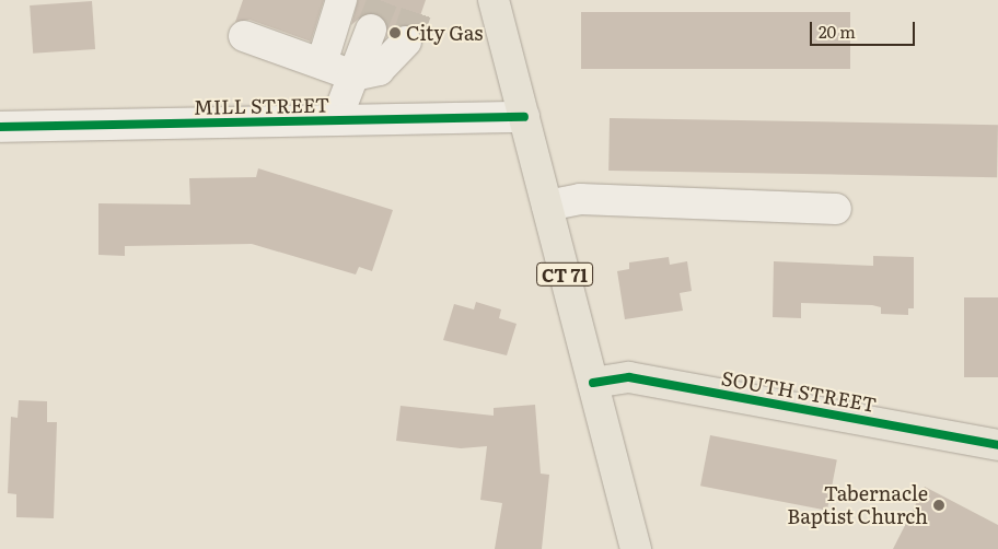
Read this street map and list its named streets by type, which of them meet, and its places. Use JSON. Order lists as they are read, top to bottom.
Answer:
{
  "streets": {
    "main road": ["CT 71", "SOUTH STREET"],
    "street": ["MILL STREET"]
  },
  "crossings": [
    ["MILL STREET", "CT 71"],
    ["CT 71", "SOUTH STREET"]
  ],
  "places": ["City Gas", "Tabernacle Baptist Church"],
  "scale_bar": "20 m"
}
